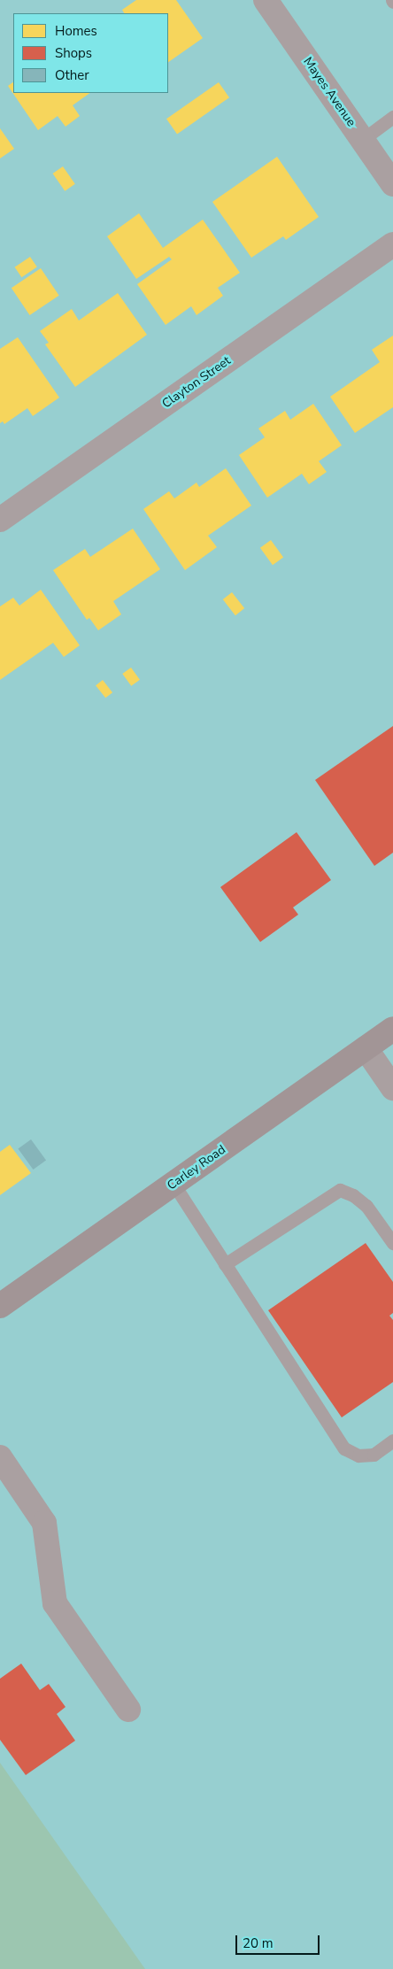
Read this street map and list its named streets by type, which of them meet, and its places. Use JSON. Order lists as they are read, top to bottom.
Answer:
{
  "streets": {
    "street": ["Mayes Avenue", "Clayton Street", "Carley Road"]
  },
  "legend": ["Homes", "Shops", "Other"],
  "scale_bar": "20 m"
}
